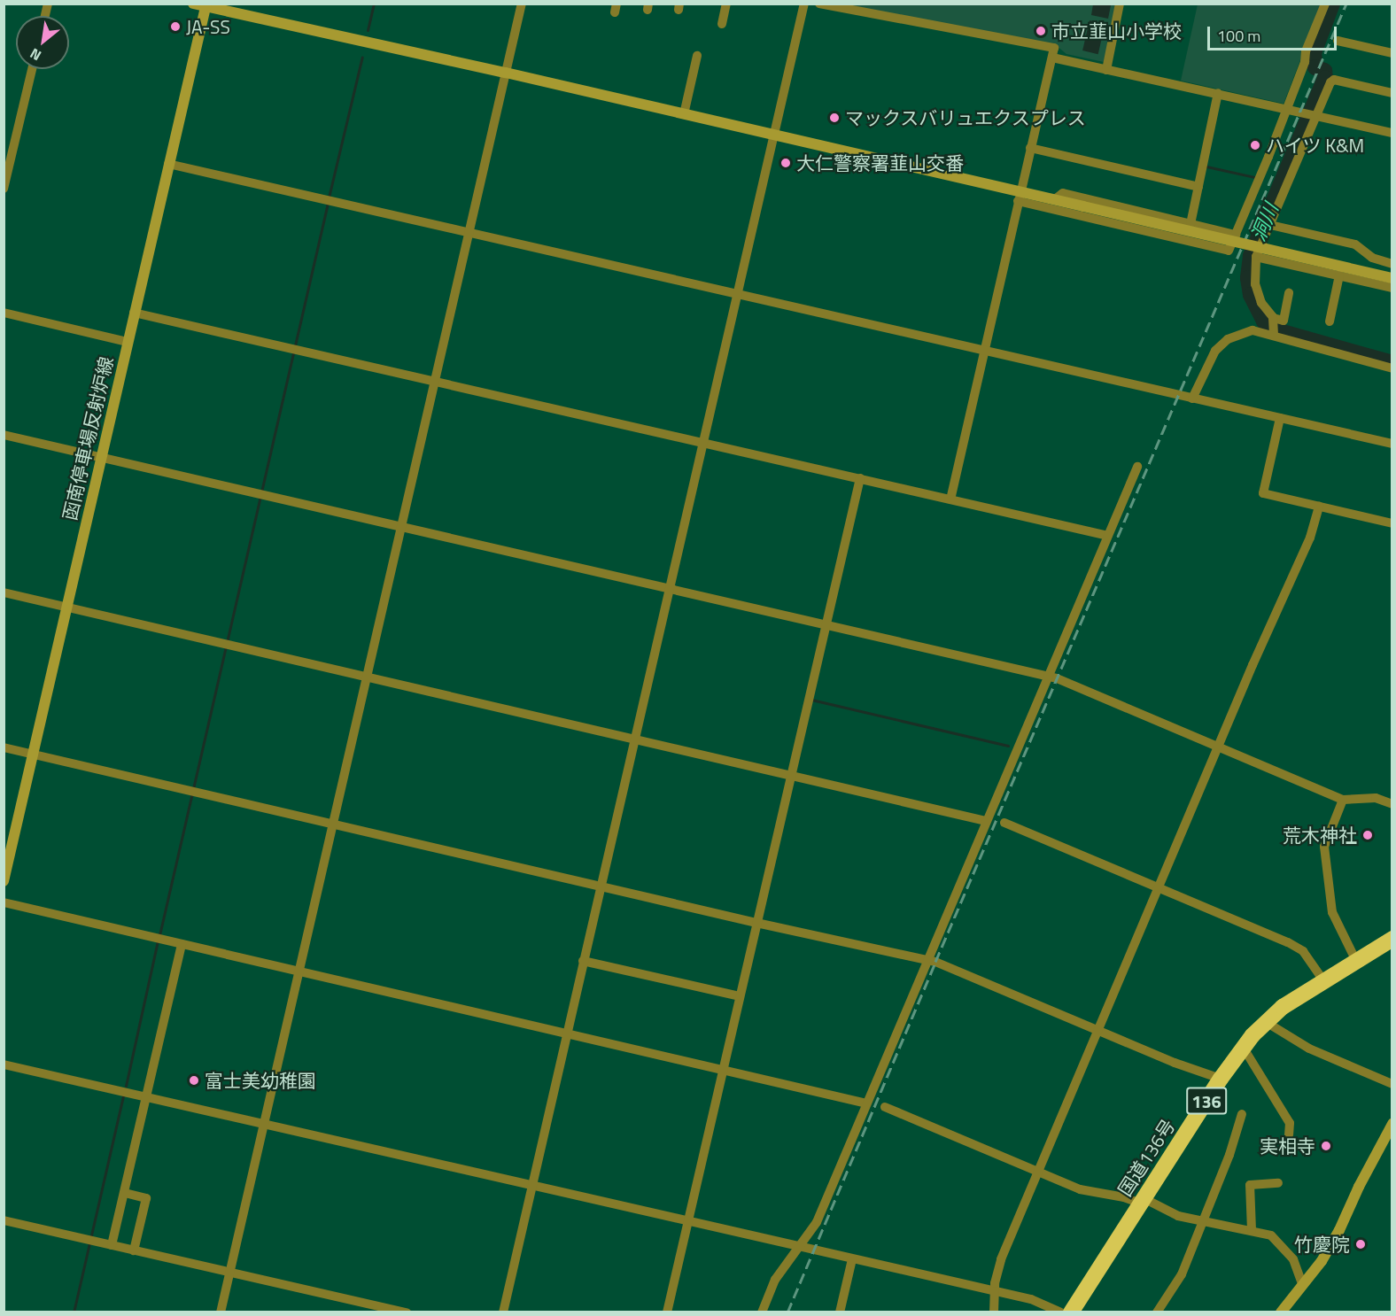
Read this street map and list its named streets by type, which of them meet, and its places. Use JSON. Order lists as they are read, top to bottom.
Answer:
{
  "streets": {
    "highway": ["136", "国道136号"],
    "street": ["函南停車場反射炉線"]
  },
  "water": ["洞川"],
  "places": [
    "JA-SS",
    "市立韮山小学校",
    "マックスバリュエクスプレス",
    "ハイツ K&M",
    "大仁警察署韮山交番",
    "荒木神社",
    "富士美幼稚園",
    "実相寺",
    "竹慶院"
  ],
  "scale_bar": "100 m",
  "north": "bottom left"
}
